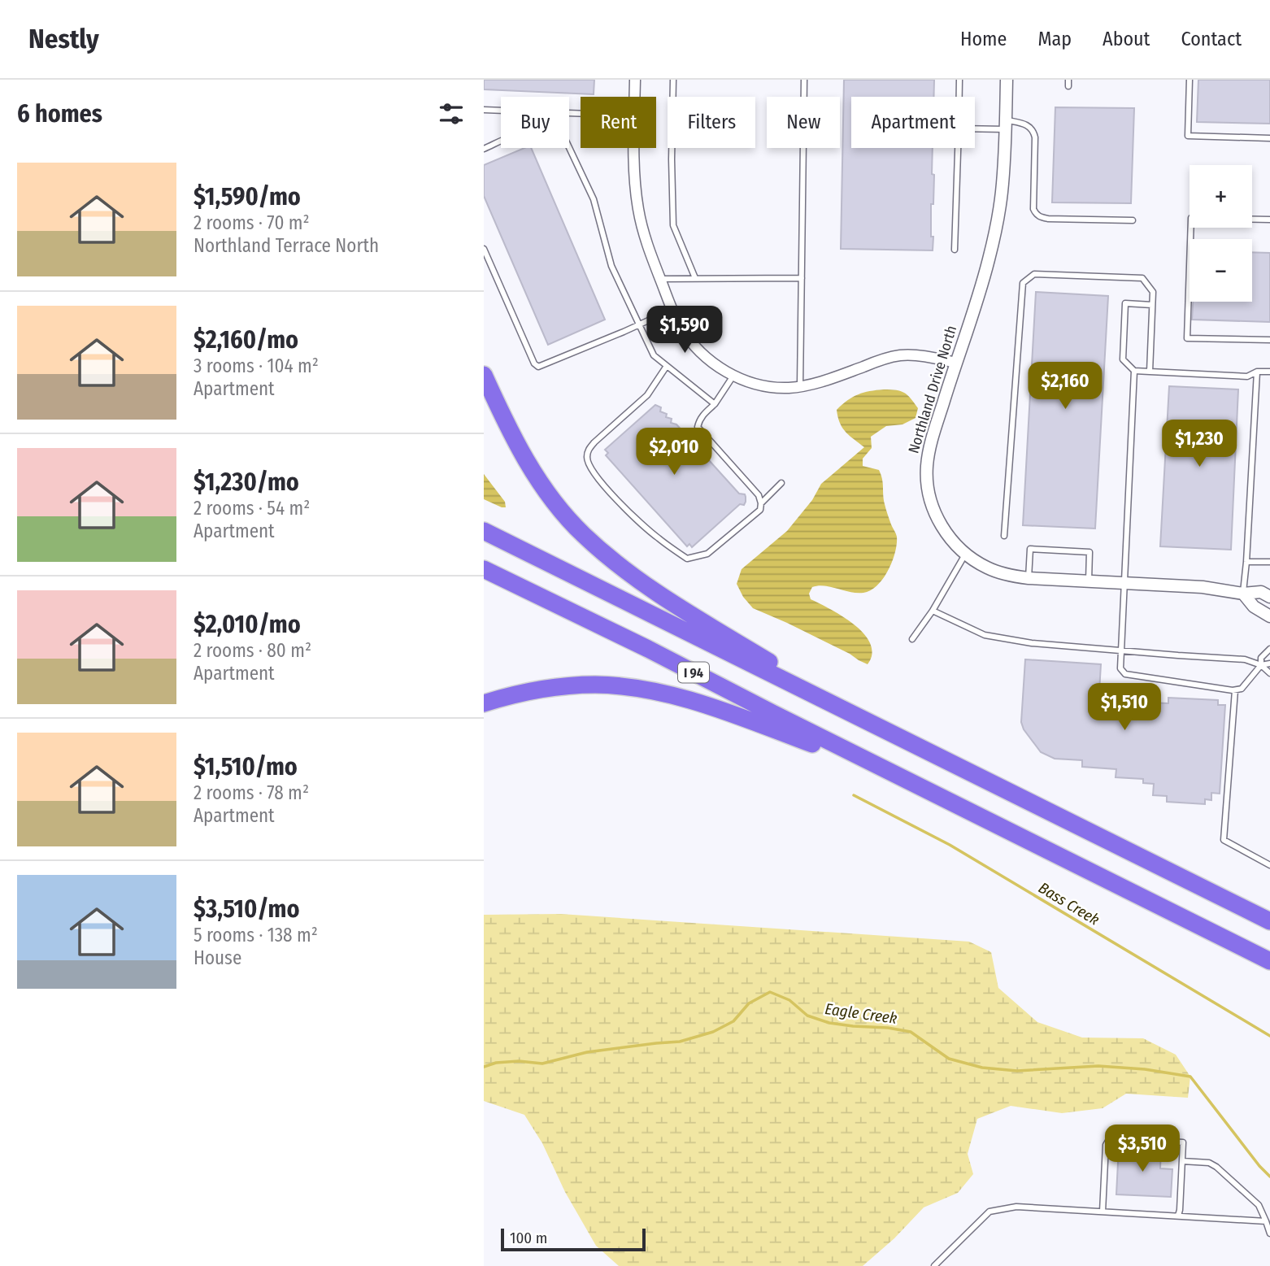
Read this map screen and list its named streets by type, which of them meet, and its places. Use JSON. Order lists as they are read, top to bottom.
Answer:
{
  "streets": {
    "highway": ["I 94"],
    "street": ["Northland Drive North"]
  },
  "water": ["Bass Creek", "Eagle Creek"],
  "scale_bar": "100 m",
  "page": {
    "header": "Nestly",
    "nav": [
      "Home",
      "Map",
      "About",
      "Contact"
    ],
    "heading": "6 homes",
    "chip": [
      "Buy",
      "Rent",
      "Filters",
      "New",
      "Apartment"
    ],
    "list": [
      {
        "name": "$1,590/mo",
        "note": "2 rooms · 70 m² · Northland Terrace North"
      },
      {
        "name": "$2,160/mo",
        "note": "3 rooms · 104 m² · Apartment"
      },
      {
        "name": "$1,230/mo",
        "note": "2 rooms · 54 m² · Apartment"
      },
      {
        "name": "$2,010/mo",
        "note": "2 rooms · 80 m² · Apartment"
      },
      {
        "name": "$1,510/mo",
        "note": "2 rooms · 78 m² · Apartment"
      },
      {
        "name": "$3,510/mo",
        "note": "5 rooms · 138 m² · House"
      }
    ],
    "map_buttons": ["+", "−"],
    "price": [
      "$1,590",
      "$2,160",
      "$1,230",
      "$2,010",
      "$1,510",
      "$3,510"
    ],
    "scale": "100 m"
  }
}
